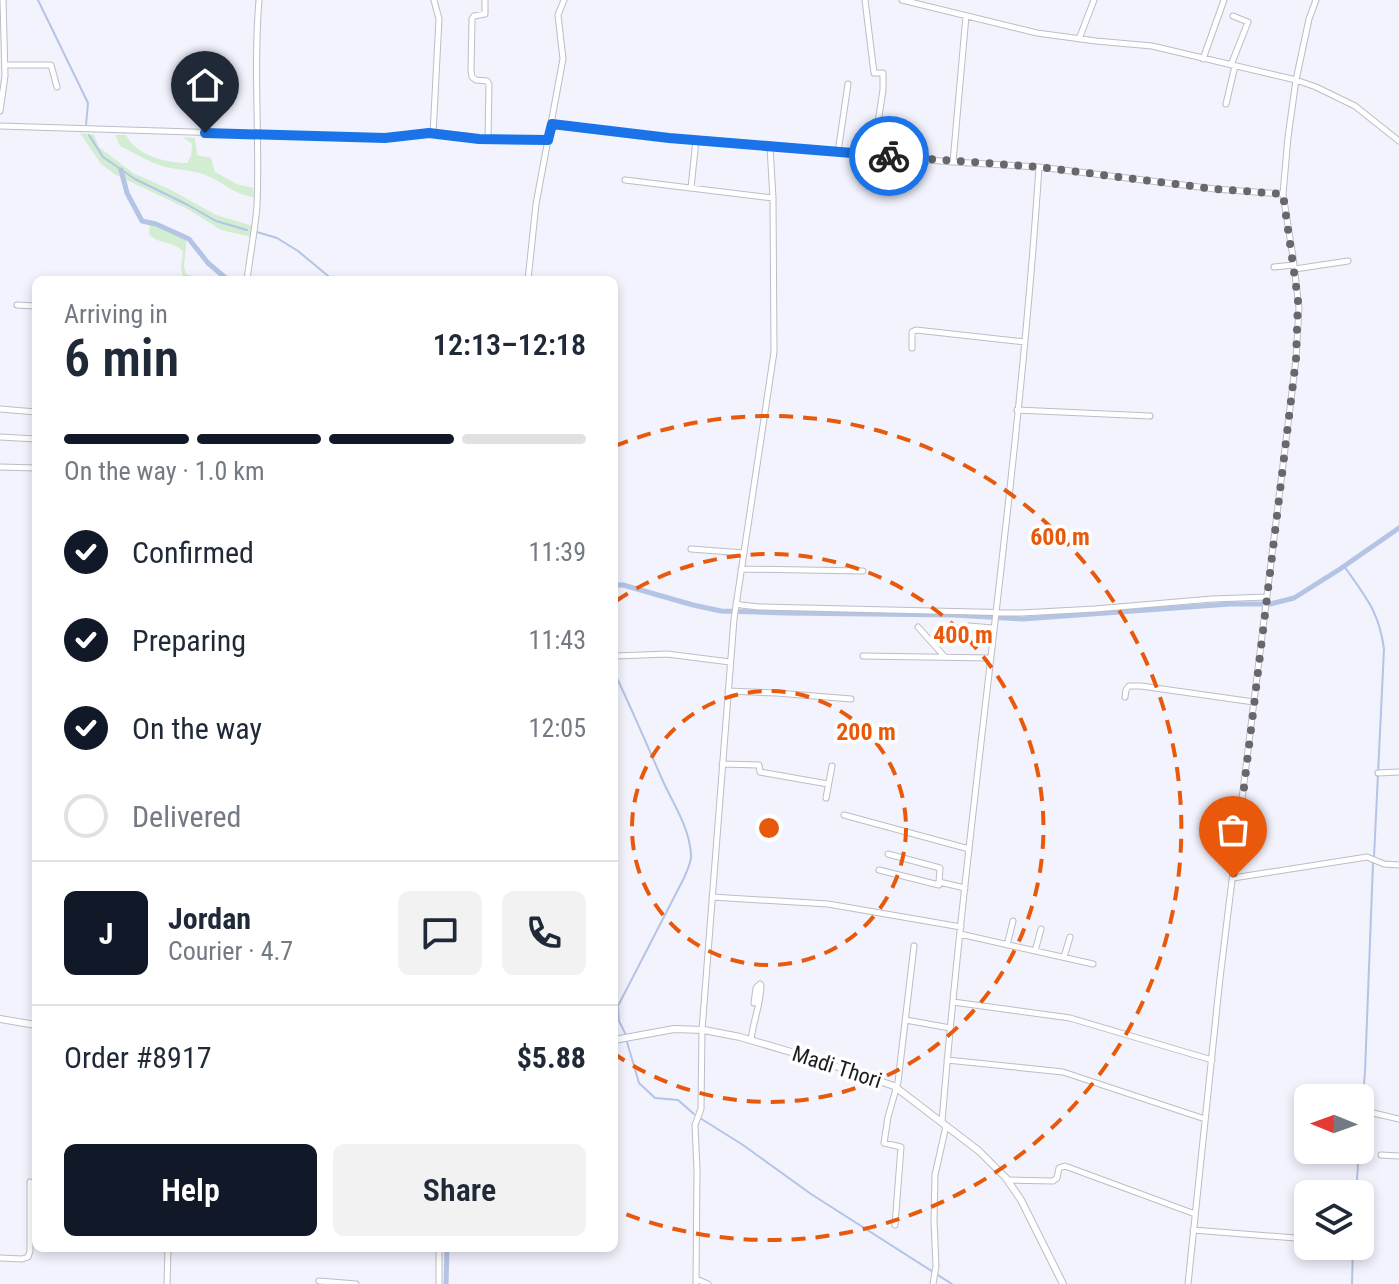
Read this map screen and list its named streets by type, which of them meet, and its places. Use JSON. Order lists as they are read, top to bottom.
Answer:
{
  "streets": {
    "main road": ["Madi Thori"]
  },
  "north": "left",
  "page": {
    "heading": ["6 min", "Arriving in", "12:13–12:18"],
    "panel": [
      "Jordan",
      "Courier · 4.7",
      "Order #8917",
      "$5.88"
    ],
    "bar": "On the way · 1.0 km",
    "list": [
      ["Confirmed", "11:39"],
      ["Preparing", "11:43"],
      ["On the way", "12:05"],
      "Delivered"
    ],
    "round": "J",
    "buttons": ["Help", "Share"]
  },
  "rings": ["600 m", "400 m", "200 m"]
}
